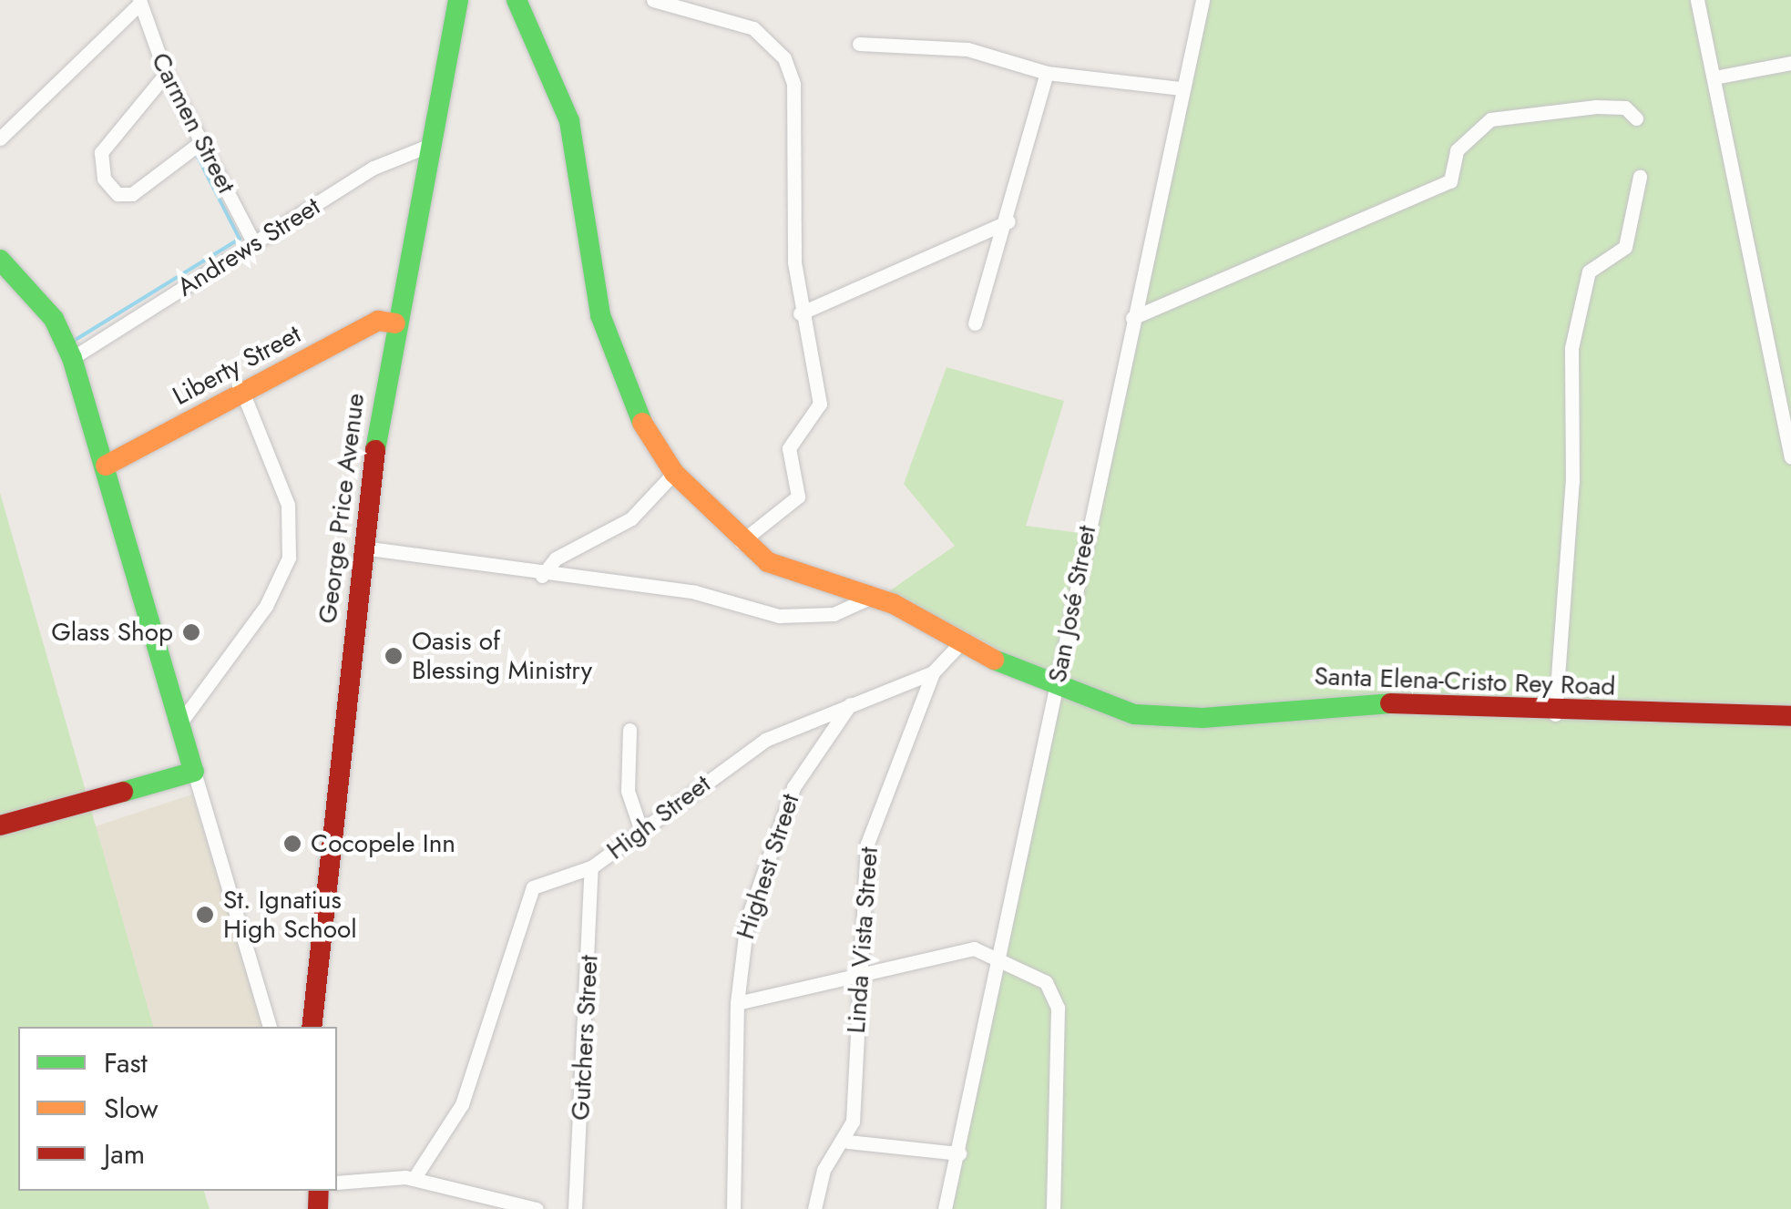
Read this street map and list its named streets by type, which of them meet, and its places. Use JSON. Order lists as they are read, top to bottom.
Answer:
{
  "streets": {
    "main road": ["Liberty Street", "George Price Avenue", "Santa Elena-Cristo Rey Road"],
    "street": [
      "Carmen Street",
      "Andrews Street",
      "San José Street",
      "High Street",
      "Highest Street",
      "Linda Vista Street",
      "Gutchers Street"
    ]
  },
  "crossings": [
    ["Carmen Street", "Andrews Street"],
    ["Andrews Street", "George Price Avenue"],
    ["Liberty Street", "George Price Avenue"],
    ["San José Street", "Santa Elena-Cristo Rey Road"],
    ["Santa Elena-Cristo Rey Road", "High Street"],
    ["High Street", "Highest Street"],
    ["High Street", "Linda Vista Street"],
    ["High Street", "Gutchers Street"]
  ],
  "places": [
    "Glass Shop",
    "Oasis of Blessing Ministry",
    "Cocopele Inn",
    "St. Ignatius High School"
  ],
  "legend": ["Fast", "Slow", "Jam"]
}
